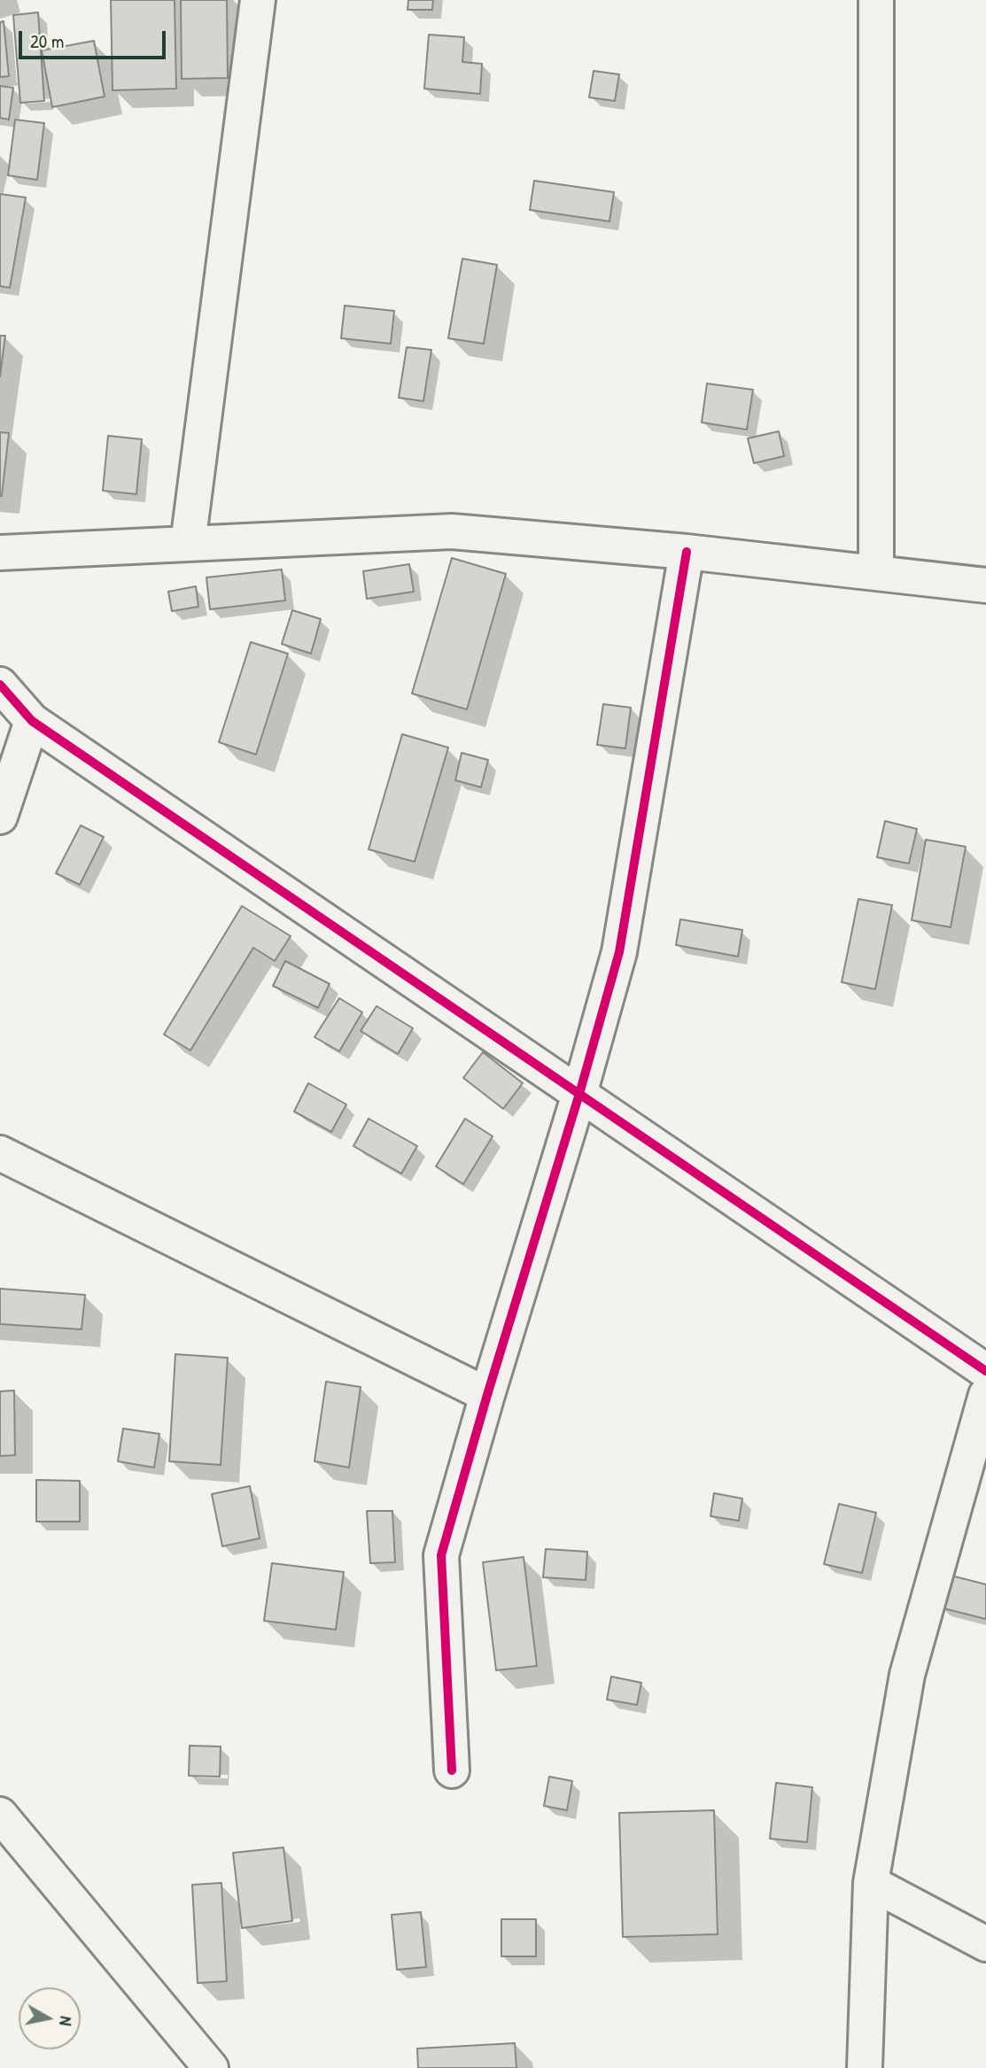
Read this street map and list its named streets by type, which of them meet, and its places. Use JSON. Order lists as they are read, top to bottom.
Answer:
{
  "scale_bar": "20 m",
  "north": "right"
}
